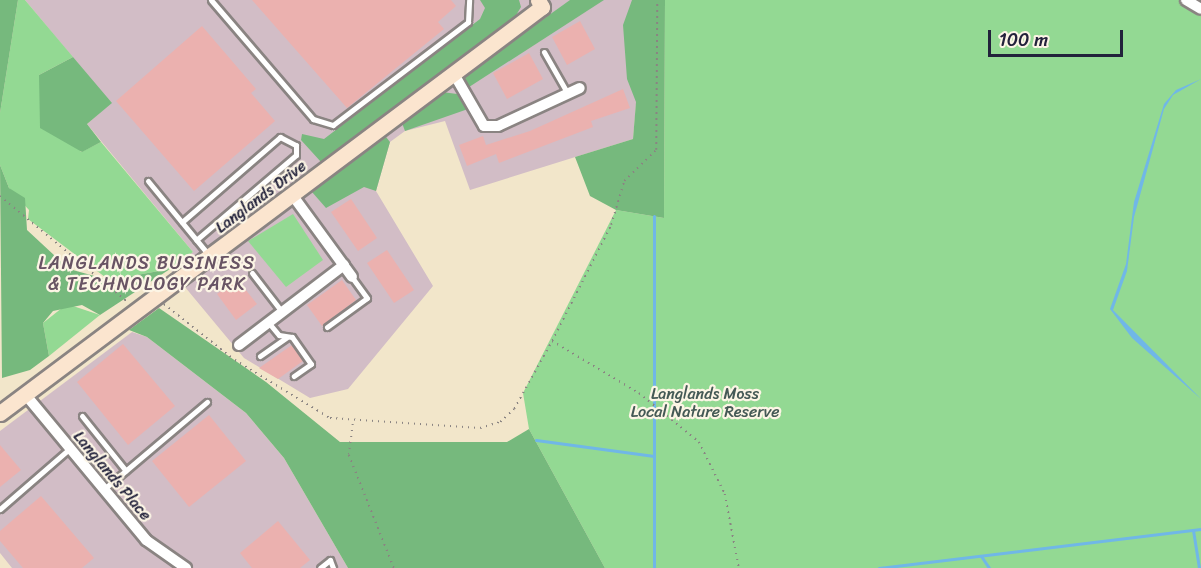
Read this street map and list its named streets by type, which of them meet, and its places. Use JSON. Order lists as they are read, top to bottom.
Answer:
{
  "streets": {
    "street": ["Langlands Drive", "Langlands Place"]
  },
  "crossings": [
    ["Langlands Drive", "Langlands Place"]
  ],
  "districts": ["LANGLANDS BUSINESS & TECHNOLOGY PARK"],
  "parks": ["Langlands Moss Local Nature Reserve"],
  "scale_bar": "100 m"
}
